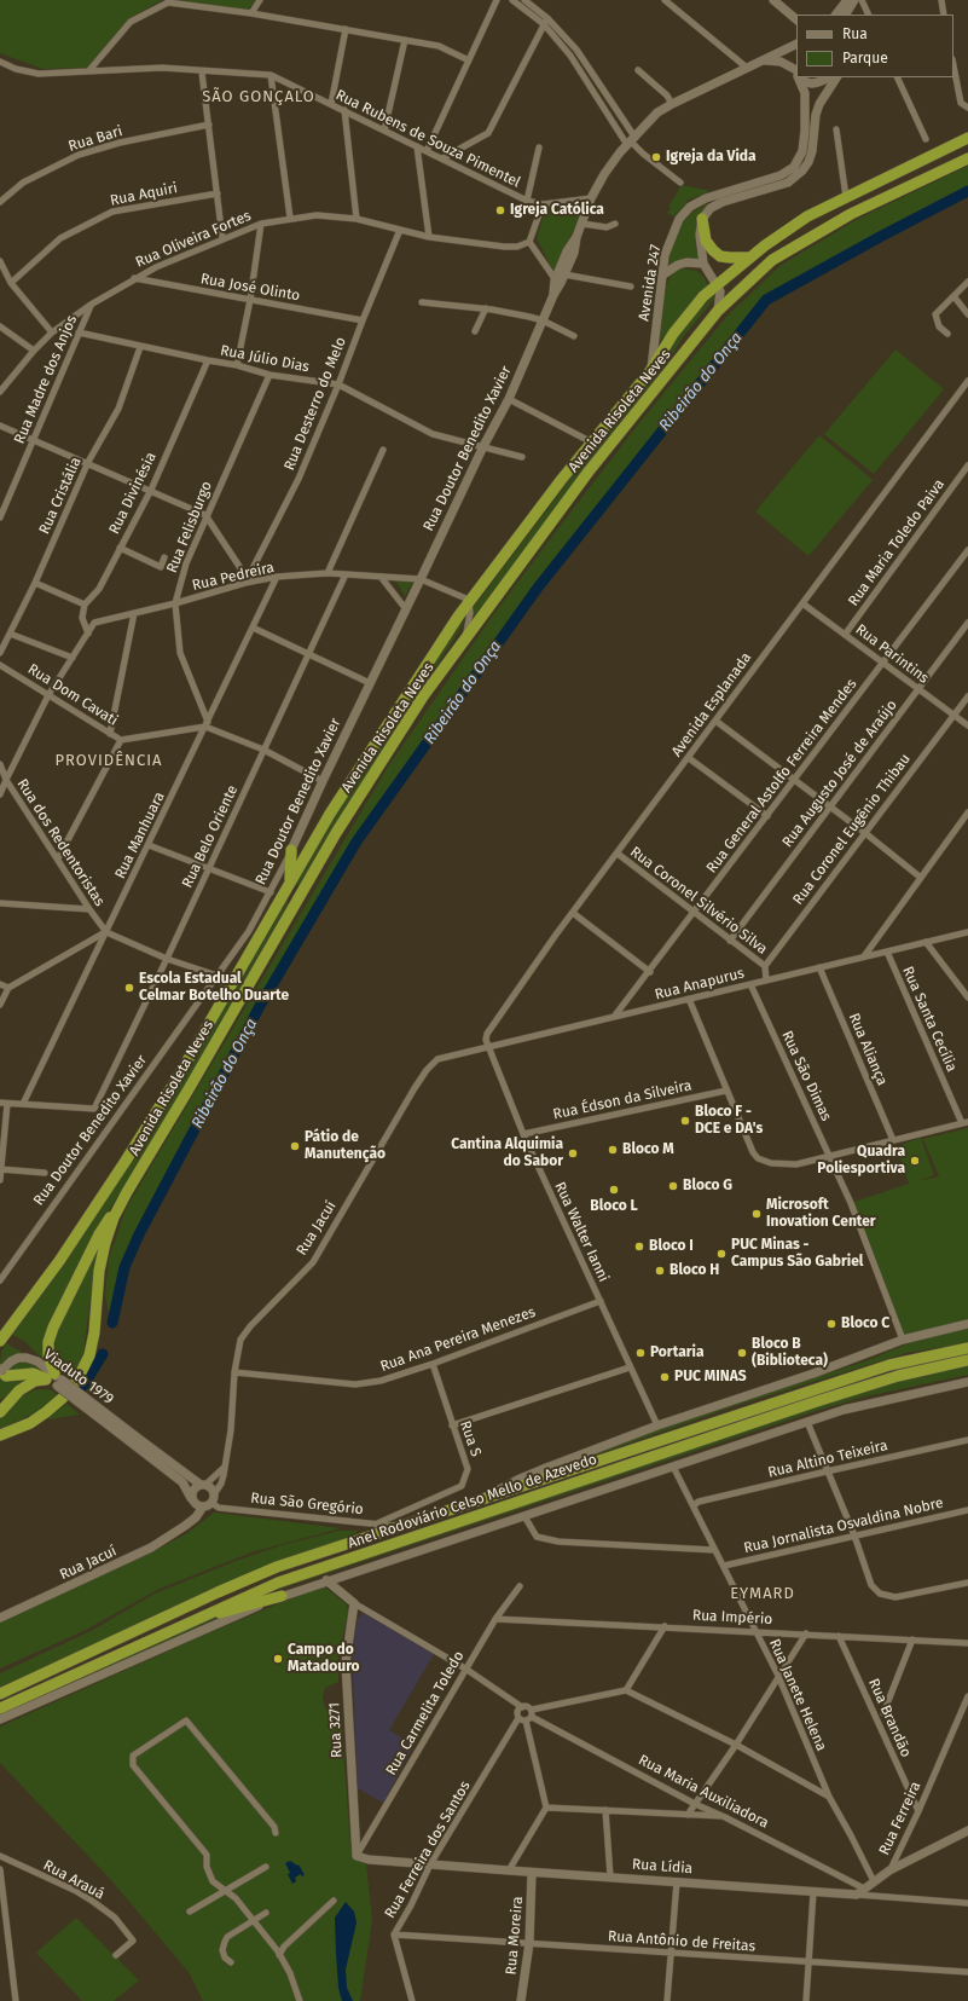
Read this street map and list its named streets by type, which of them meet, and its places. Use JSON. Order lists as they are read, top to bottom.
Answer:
{
  "streets": {
    "highway": ["Avenida Risoleta Neves", "Anel Rodoviário Celso Mello de Azevedo"],
    "street": [
      "Rua Bari",
      "Rua Rubens de Souza Pimentel",
      "Rua Aquiri",
      "Rua Oliveira Fortes",
      "Avenida 247",
      "Rua José Olinto",
      "Rua Júlio Dias",
      "Rua Madre dos Anjos",
      "Rua Desterro do Melo",
      "Rua Doutor Benedito Xavier",
      "Rua Divinésia",
      "Rua Cristália",
      "Rua Felisburgo",
      "Rua Maria Toledo Paiva",
      "Rua Pedreira",
      "Rua Parintins",
      "Rua Dom Cavati",
      "Avenida Esplanada",
      "Rua Augusto José de Araújo",
      "Rua General Astolfo Ferreira Mendes",
      "Rua Coronel Eugênio Thibau",
      "Rua Manhuara",
      "Rua Belo Oriente",
      "Rua dos Redentoristas",
      "Rua Coronel Silvério Silva",
      "Rua Anapurus",
      "Rua Santa Cecília",
      "Rua Aliança",
      "Rua São Dimas",
      "Rua Édson da Silveira",
      "Rua Jacuí",
      "Rua Walter Ianni",
      "Rua Ana Pereira Menezes",
      "Viaduto 1979",
      "Rua S",
      "Rua Altino Teixeira",
      "Rua São Gregório",
      "Rua Jornalista Osvaldina Nobre",
      "Rua Império",
      "Rua Janete Helena",
      "Rua Carmelita Toledo",
      "Rua Brandão",
      "Rua 3271",
      "Rua Maria Auxiliadora",
      "Rua Ferreira",
      "Rua Ferreira dos Santos",
      "Rua Lídia",
      "Rua Arauá",
      "Rua Moreira",
      "Rua Antônio de Freitas"
    ]
  },
  "crossings": [
    ["Rua Rubens de Souza Pimentel", "Rua Doutor Benedito Xavier"],
    ["Rua Oliveira Fortes", "Rua José Olinto"],
    ["Rua Oliveira Fortes", "Rua Madre dos Anjos"],
    ["Rua Oliveira Fortes", "Rua Desterro do Melo"],
    ["Avenida 247", "Avenida Risoleta Neves"],
    ["Rua José Olinto", "Rua Desterro do Melo"],
    ["Rua Júlio Dias", "Rua Madre dos Anjos"],
    ["Rua Júlio Dias", "Rua Desterro do Melo"],
    ["Rua Júlio Dias", "Rua Doutor Benedito Xavier"],
    ["Rua Júlio Dias", "Rua Divinésia"],
    ["Rua Júlio Dias", "Rua Cristália"],
    ["Rua Júlio Dias", "Rua Felisburgo"],
    ["Rua Desterro do Melo", "Rua Pedreira"],
    ["Avenida Risoleta Neves", "Rua Pedreira"],
    ["Rua Doutor Benedito Xavier", "Rua Pedreira"],
    ["Rua Felisburgo", "Rua Pedreira"],
    ["Rua Felisburgo", "Rua Dom Cavati"],
    ["Rua Felisburgo", "Rua Manhuara"],
    ["Rua Maria Toledo Paiva", "Rua Parintins"],
    ["Rua Pedreira", "Rua Manhuara"],
    ["Rua Pedreira", "Rua Belo Oriente"],
    ["Rua Parintins", "Avenida Esplanada"],
    ["Rua Parintins", "Rua Augusto José de Araújo"],
    ["Rua Parintins", "Rua General Astolfo Ferreira Mendes"],
    ["Rua Parintins", "Rua Coronel Eugênio Thibau"],
    ["Rua Dom Cavati", "Rua Manhuara"],
    ["Avenida Esplanada", "Rua Coronel Silvério Silva"],
    ["Avenida Esplanada", "Rua Anapurus"],
    ["Avenida Esplanada", "Rua Walter Ianni"],
    ["Rua Augusto José de Araújo", "Rua Coronel Silvério Silva"],
    ["Rua General Astolfo Ferreira Mendes", "Rua Coronel Silvério Silva"],
    ["Rua General Astolfo Ferreira Mendes", "Rua Anapurus"],
    ["Rua Coronel Eugênio Thibau", "Rua Coronel Silvério Silva"],
    ["Rua Manhuara", "Rua Belo Oriente"],
    ["Rua Manhuara", "Rua dos Redentoristas"],
    ["Rua Anapurus", "Rua Santa Cecília"],
    ["Rua Anapurus", "Rua Aliança"],
    ["Rua Anapurus", "Rua São Dimas"],
    ["Rua Anapurus", "Rua Jacuí"],
    ["Rua Anapurus", "Rua Walter Ianni"],
    ["Rua São Dimas", "Anel Rodoviário Celso Mello de Azevedo"],
    ["Rua Édson da Silveira", "Rua Walter Ianni"],
    ["Rua Jacuí", "Rua Ana Pereira Menezes"],
    ["Rua Jacuí", "Rua São Gregório"],
    ["Rua Walter Ianni", "Rua Ana Pereira Menezes"],
    ["Rua Walter Ianni", "Anel Rodoviário Celso Mello de Azevedo"],
    ["Rua Ana Pereira Menezes", "Rua S"],
    ["Rua S", "Rua São Gregório"],
    ["Rua Altino Teixeira", "Rua Janete Helena"],
    ["Anel Rodoviário Celso Mello de Azevedo", "Rua São Gregório"],
    ["Anel Rodoviário Celso Mello de Azevedo", "Rua Janete Helena"],
    ["Rua Jornalista Osvaldina Nobre", "Rua Janete Helena"],
    ["Rua Império", "Rua Janete Helena"],
    ["Rua Império", "Rua Carmelita Toledo"],
    ["Rua Império", "Rua Brandão"],
    ["Rua Carmelita Toledo", "Rua 3271"],
    ["Rua Carmelita Toledo", "Rua Lídia"],
    ["Rua Brandão", "Rua Ferreira"],
    ["Rua 3271", "Rua Lídia"],
    ["Rua Maria Auxiliadora", "Rua Ferreira dos Santos"],
    ["Rua Ferreira dos Santos", "Rua Lídia"],
    ["Rua Ferreira dos Santos", "Rua Antônio de Freitas"],
    ["Rua Lídia", "Rua Moreira"],
    ["Rua Moreira", "Rua Antônio de Freitas"]
  ],
  "districts": ["SÃO GONÇALO", "PROVIDÊNCIA", "EYMARD"],
  "water": ["Ribeirão do Onça"],
  "places": [
    "Igreja da Vida",
    "Igreja Católica",
    "Escola Estadual Celmar Botelho Duarte",
    "Bloco F - DCE e DA's",
    "Pátio de Manutenção",
    "Bloco M",
    "Cantina Alquimia do Sabor",
    "Quadra Poliesportiva",
    "Bloco G",
    "Bloco L",
    "Microsoft Inovation Center",
    "Bloco I",
    "PUC Minas - Campus São Gabriel",
    "Bloco H",
    "Bloco C",
    "Portaria",
    "Bloco B (Biblioteca)",
    "PUC MINAS",
    "Campo do Matadouro"
  ],
  "legend": ["Rua", "Parque"]
}
